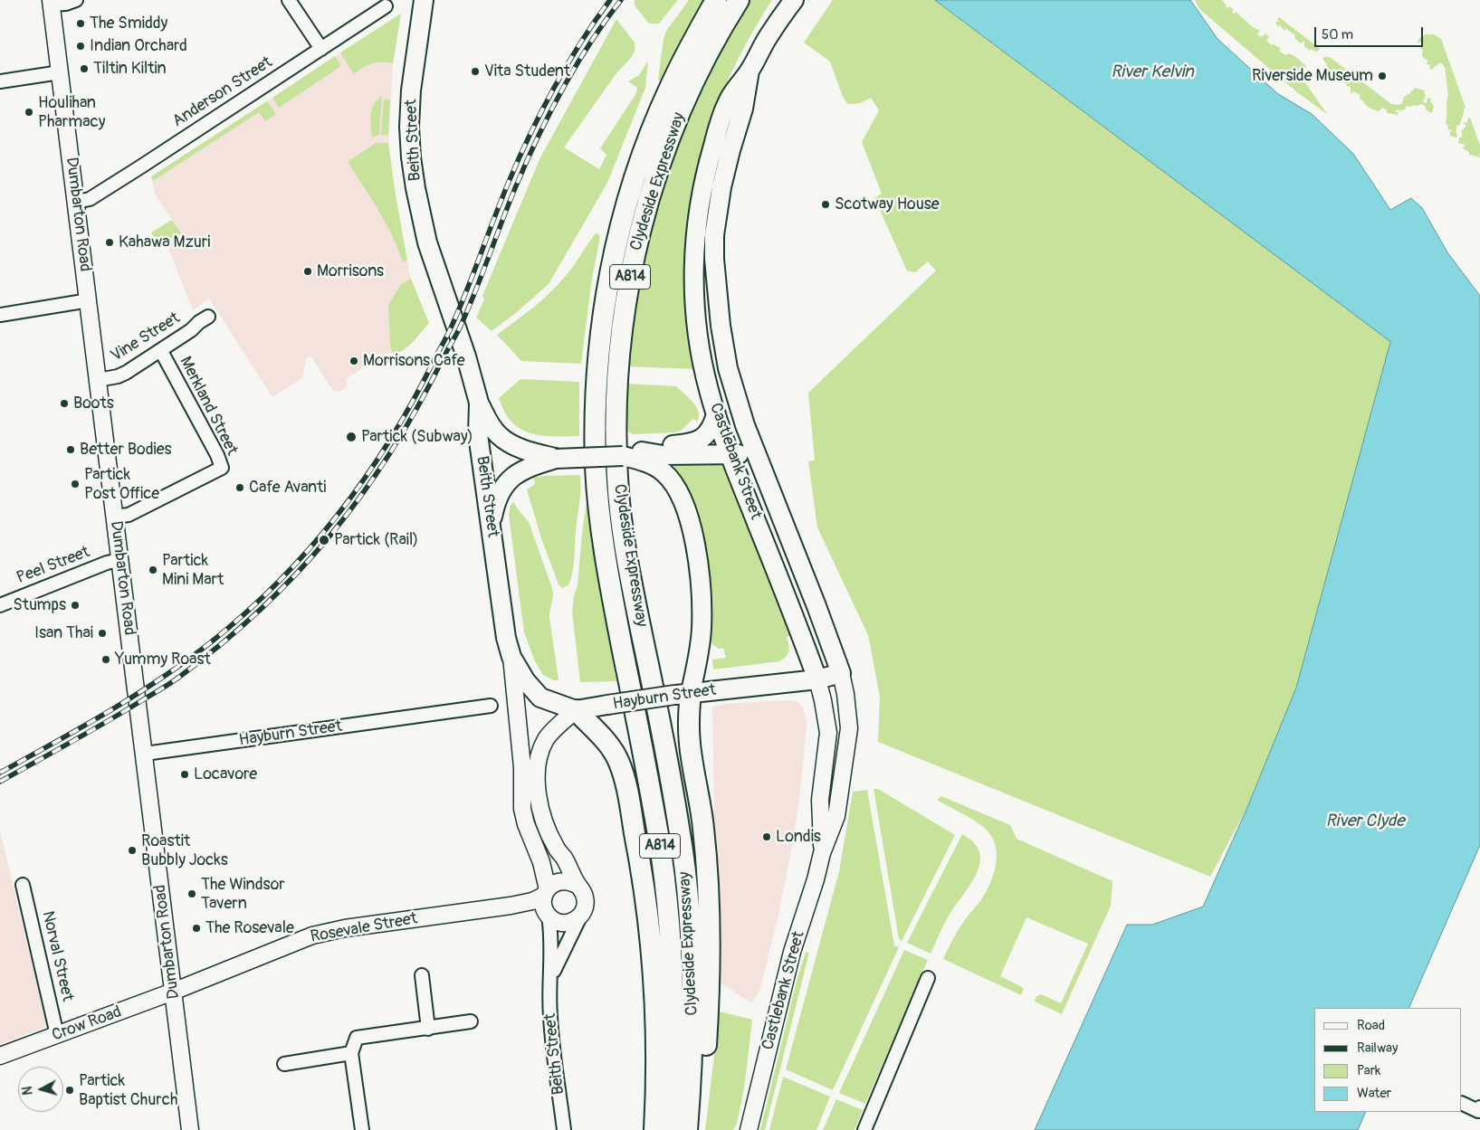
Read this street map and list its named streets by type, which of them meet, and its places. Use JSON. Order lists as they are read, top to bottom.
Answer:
{
  "streets": {
    "main road": [
      "Beith Street",
      "Clydeside Expressway",
      "A814",
      "Castlebank Street",
      "Hayburn Street"
    ],
    "street": [
      "Anderson Street",
      "Dumbarton Road",
      "Vine Street",
      "Merkland Street",
      "Peel Street",
      "Rosevale Street",
      "Norval Street",
      "Crow Road"
    ]
  },
  "crossings": [
    ["Anderson Street", "Dumbarton Road"],
    ["Beith Street", "Hayburn Street"],
    ["Beith Street", "Rosevale Street"],
    ["Dumbarton Road", "Vine Street"],
    ["Dumbarton Road", "Merkland Street"],
    ["Dumbarton Road", "Peel Street"],
    ["Dumbarton Road", "Hayburn Street"],
    ["Dumbarton Road", "Rosevale Street"],
    ["Dumbarton Road", "Crow Road"],
    ["Vine Street", "Merkland Street"],
    ["Castlebank Street", "Hayburn Street"],
    ["Rosevale Street", "Crow Road"],
    ["Norval Street", "Crow Road"]
  ],
  "water": ["River Kelvin", "River Clyde"],
  "places": [
    "The Smiddy",
    "Indian Orchard",
    "Tiltin Kiltin",
    "Vita Student",
    "Riverside Museum",
    "Houlihan Pharmacy",
    "Scotway House",
    "Kahawa Mzuri",
    "Morrisons",
    "Morrisons Cafe",
    "Boots",
    "Partick (Subway)",
    "Better Bodies",
    "Partick Post Office",
    "Cafe Avanti",
    "Partick (Rail)",
    "Partick Mini Mart",
    "Stumps",
    "Isan Thai",
    "Yummy Roast",
    "Locavore",
    "Londis",
    "Roastit Bubbly Jocks",
    "The Windsor Tavern",
    "The Rosevale",
    "Partick Baptist Church"
  ],
  "legend": [
    "Road",
    "Railway",
    "Park",
    "Water"
  ],
  "scale_bar": "50 m",
  "north": "left"
}
